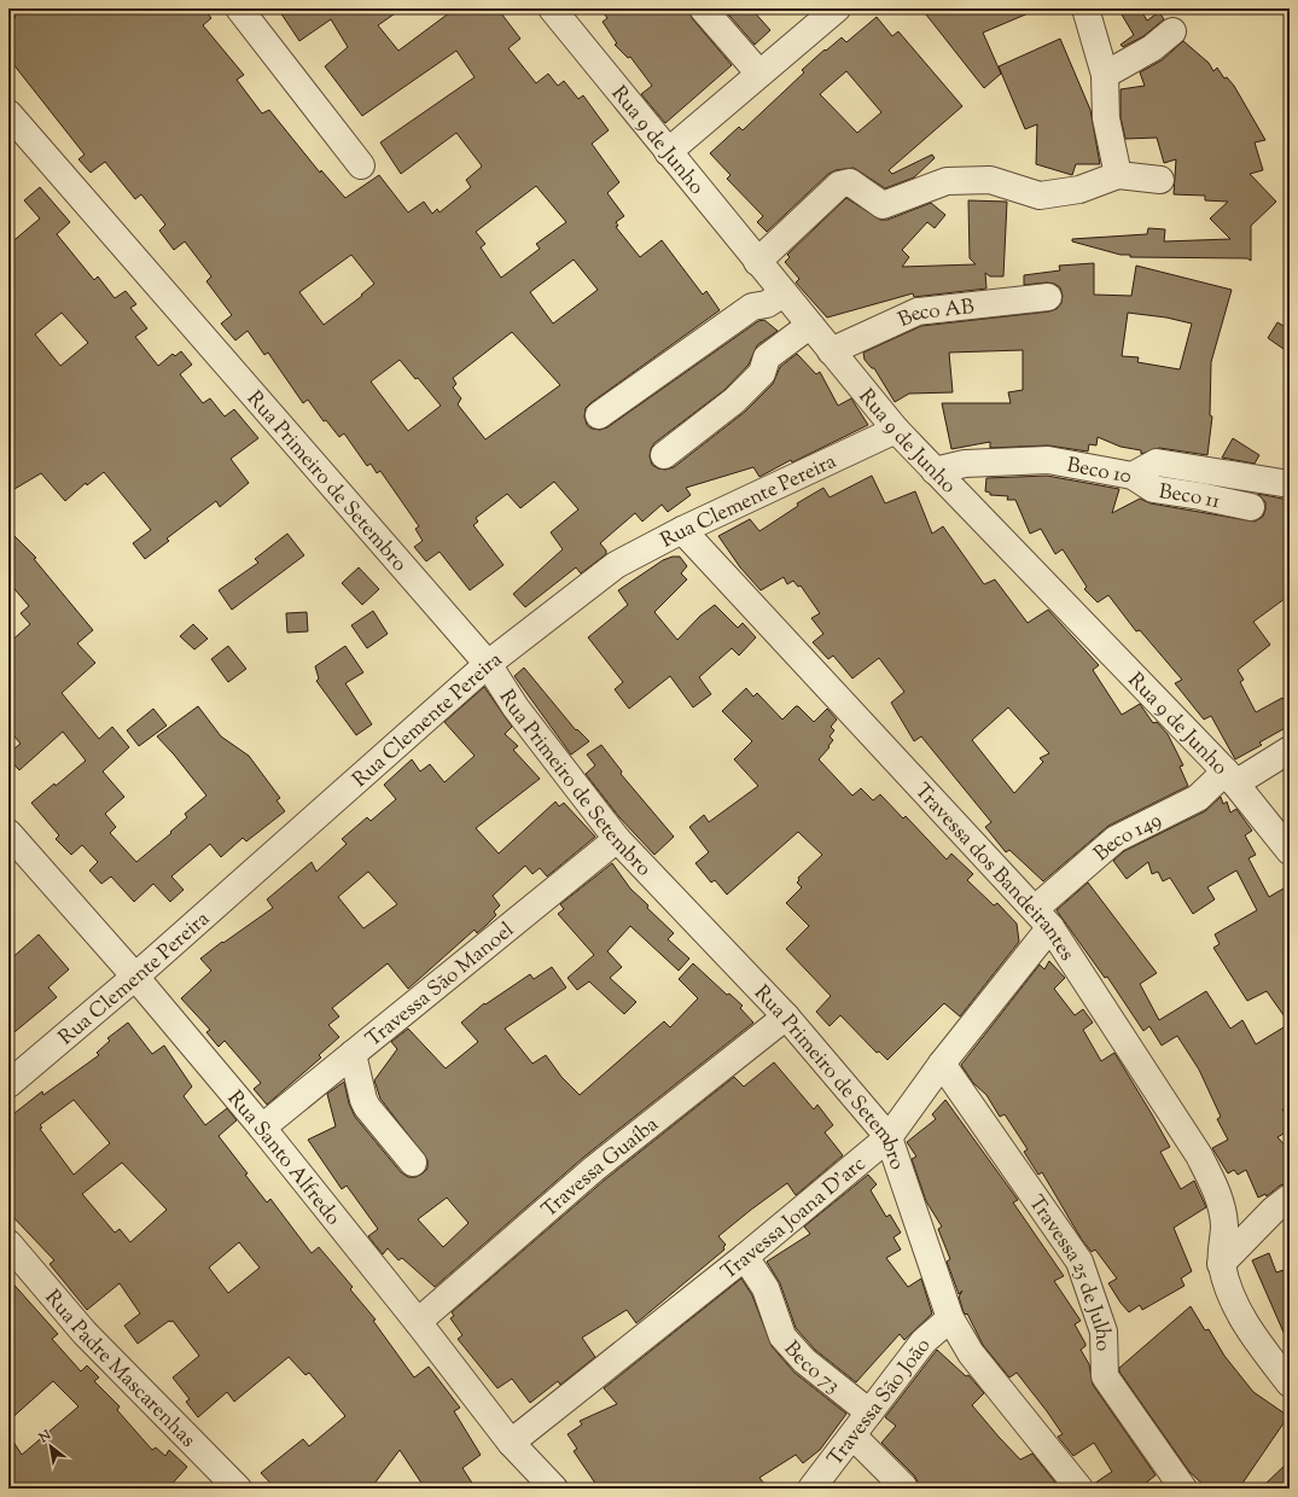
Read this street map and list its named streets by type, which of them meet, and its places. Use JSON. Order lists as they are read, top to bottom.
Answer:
{
  "streets": {
    "street": [
      "Rua 9 de Junho",
      "Beco AB",
      "Beco 10",
      "Rua Primeiro de Setembro",
      "Beco 11",
      "Rua Clemente Pereira",
      "Beco 149",
      "Travessa dos Bandeirantes",
      "Travessa São Manoel",
      "Rua Santo Alfredo",
      "Travessa Guaíba",
      "Travessa Joana D'arc",
      "Travessa 25 de Julho",
      "Beco 73",
      "Rua Padre Mascarenhas",
      "Travessa São João"
    ]
  },
  "crossings": [
    ["Rua 9 de Junho", "Beco AB"],
    ["Rua 9 de Junho", "Beco 10"],
    ["Rua 9 de Junho", "Rua Clemente Pereira"],
    ["Rua 9 de Junho", "Beco 149"],
    ["Beco 10", "Beco 11"],
    ["Rua Primeiro de Setembro", "Rua Clemente Pereira"],
    ["Rua Primeiro de Setembro", "Travessa São Manoel"],
    ["Rua Primeiro de Setembro", "Travessa Guaíba"],
    ["Rua Primeiro de Setembro", "Travessa Joana D'arc"],
    ["Rua Primeiro de Setembro", "Travessa São João"],
    ["Rua Clemente Pereira", "Travessa dos Bandeirantes"],
    ["Rua Clemente Pereira", "Rua Santo Alfredo"],
    ["Beco 149", "Travessa dos Bandeirantes"],
    ["Beco 149", "Travessa Joana D'arc"],
    ["Travessa dos Bandeirantes", "Travessa Joana D'arc"],
    ["Travessa São Manoel", "Rua Santo Alfredo"],
    ["Rua Santo Alfredo", "Travessa Guaíba"],
    ["Rua Santo Alfredo", "Travessa Joana D'arc"],
    ["Travessa Joana D'arc", "Travessa 25 de Julho"],
    ["Travessa Joana D'arc", "Beco 73"],
    ["Beco 73", "Travessa São João"]
  ],
  "north": "top left"
}
